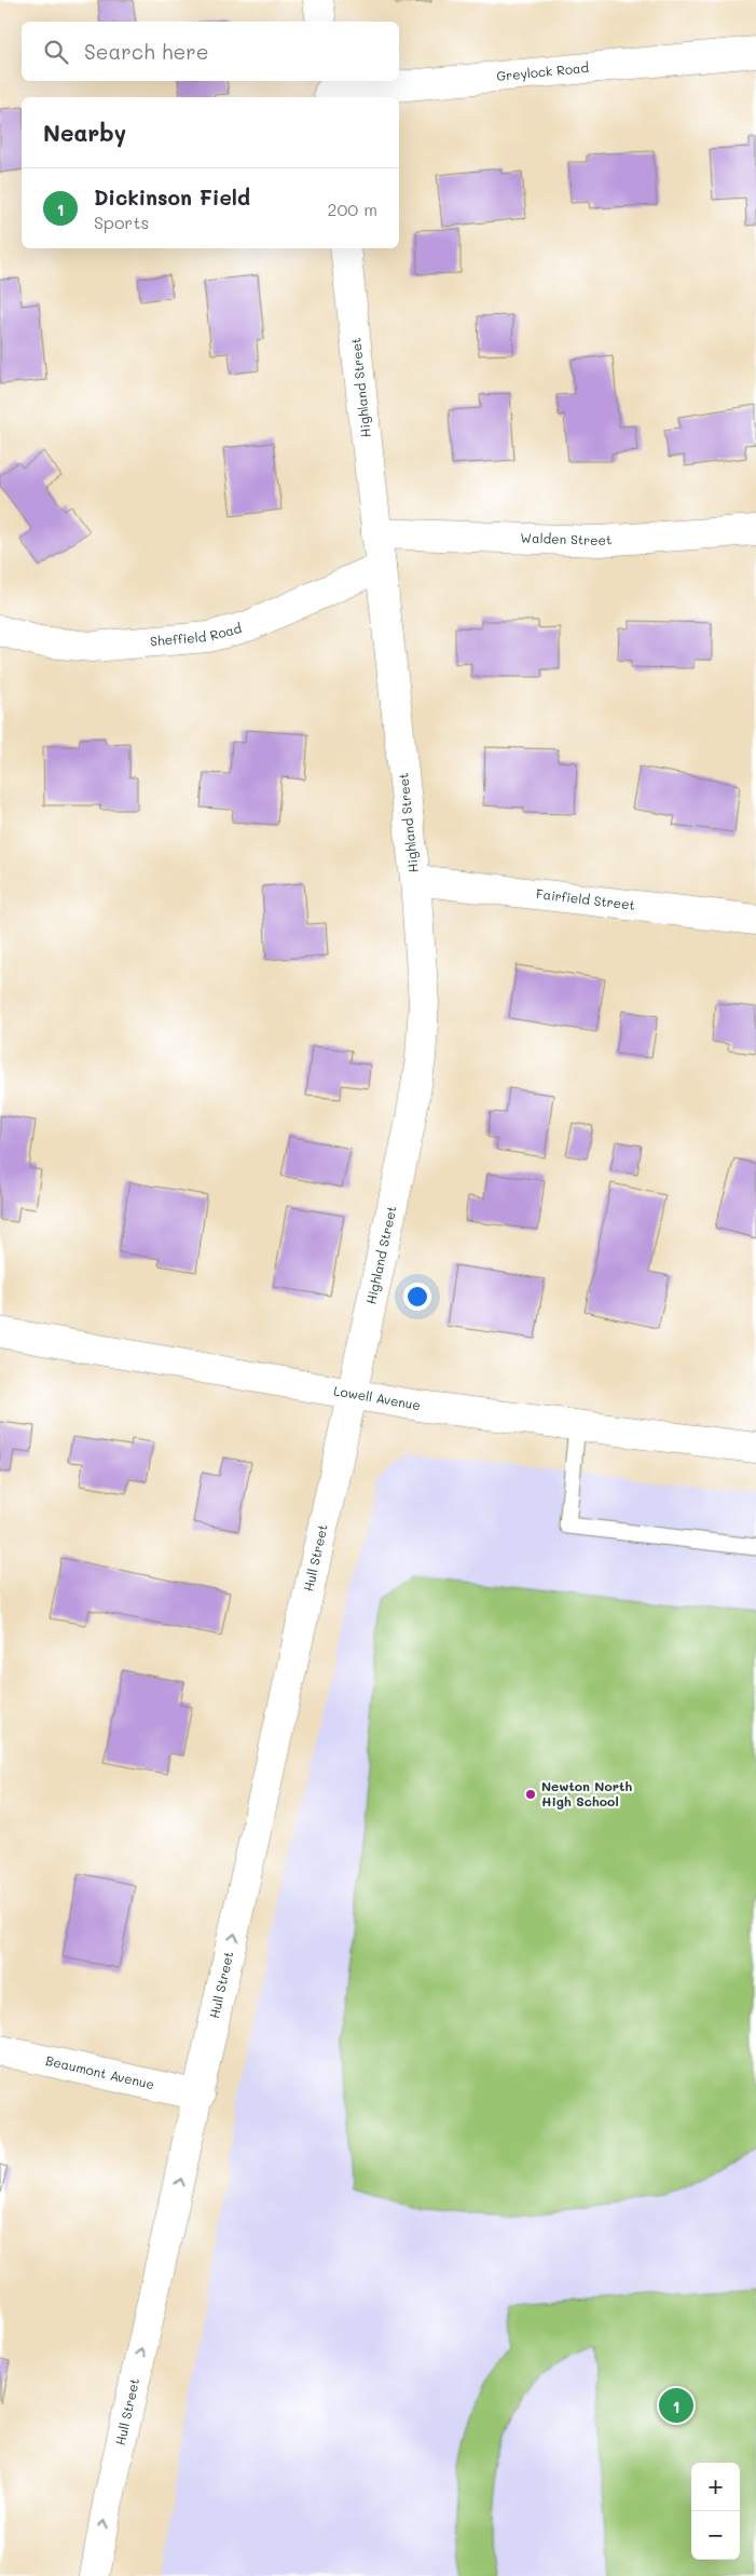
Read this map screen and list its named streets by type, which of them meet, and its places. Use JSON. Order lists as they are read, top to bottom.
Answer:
{
  "streets": {
    "street": [
      "Greylock Road",
      "Highland Street",
      "Walden Street",
      "Sheffield Road",
      "Fairfield Street",
      "Lowell Avenue",
      "Hull Street",
      "Beaumont Avenue"
    ]
  },
  "crossings": [
    ["Highland Street", "Walden Street"],
    ["Highland Street", "Sheffield Road"],
    ["Highland Street", "Fairfield Street"],
    ["Highland Street", "Lowell Avenue"],
    ["Highland Street", "Hull Street"],
    ["Lowell Avenue", "Hull Street"],
    ["Hull Street", "Beaumont Avenue"]
  ],
  "one_way": ["Hull Street"],
  "places": ["Newton North High School"],
  "page": {
    "search": "Search here",
    "heading": "Nearby",
    "list": [
      {
        "mark": "1",
        "name": "Dickinson Field",
        "note": "Sports",
        "value": "200 m"
      }
    ],
    "pins": "1",
    "map_buttons": ["+", "−"]
  }
}
